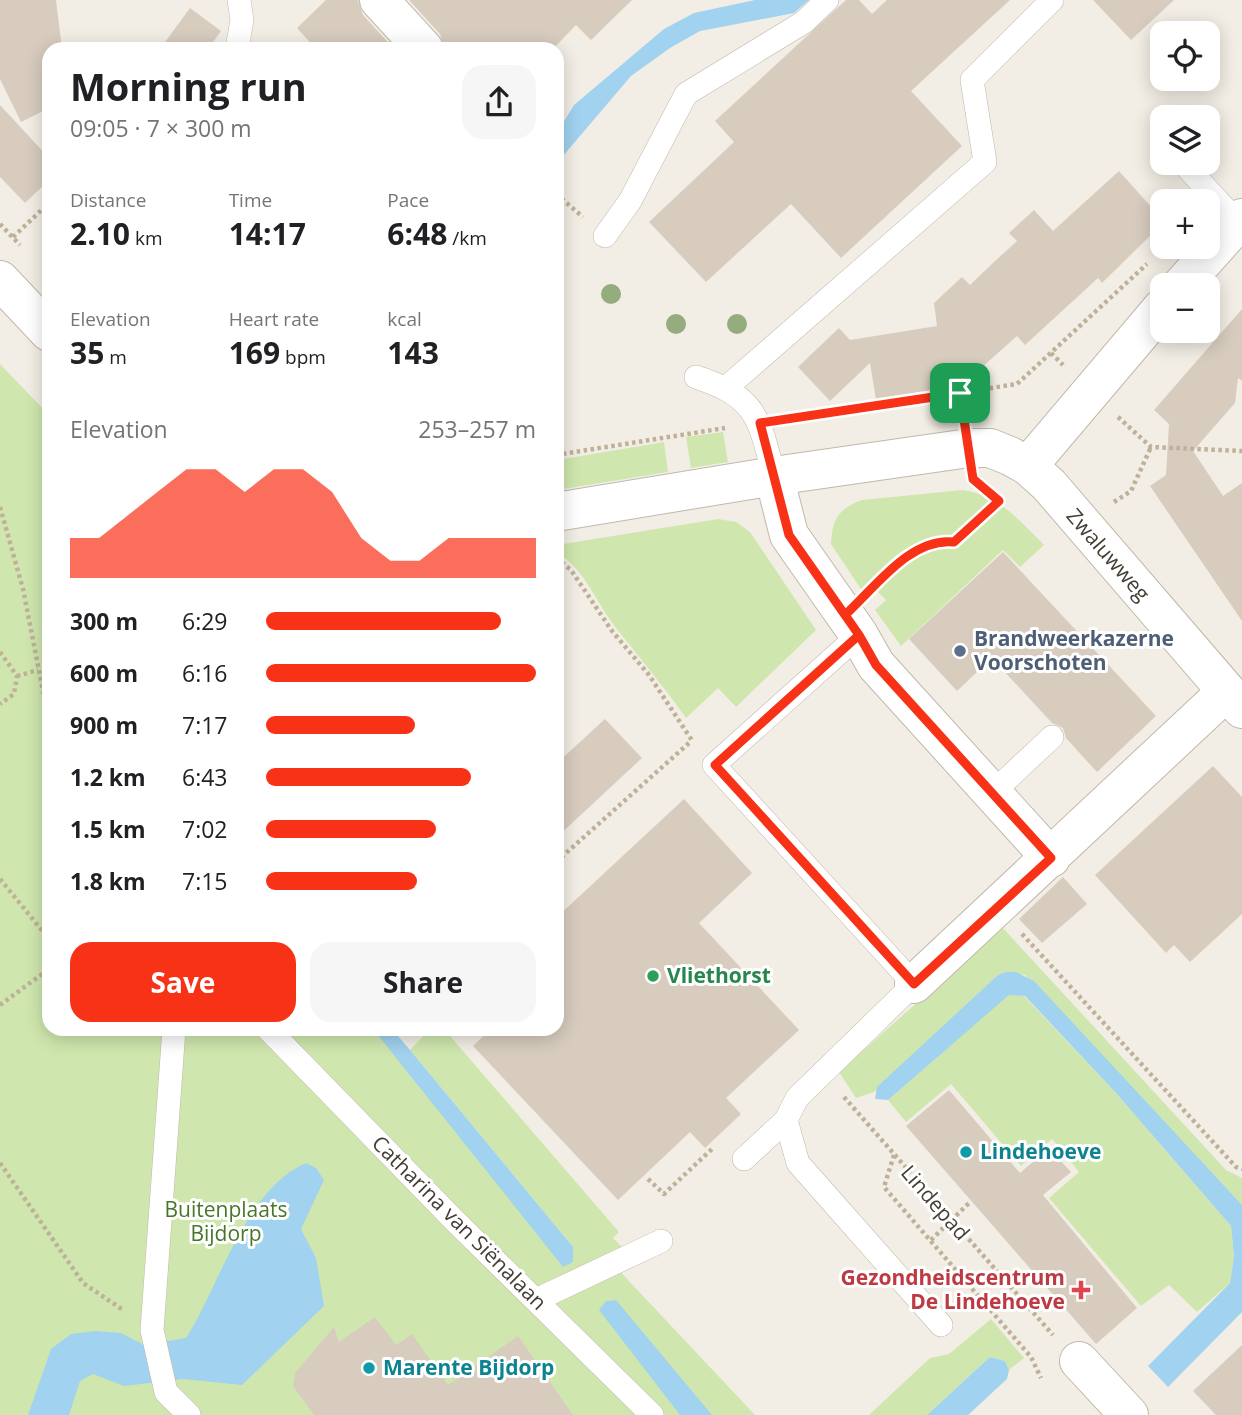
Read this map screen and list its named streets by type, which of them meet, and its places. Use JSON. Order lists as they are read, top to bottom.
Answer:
{
  "streets": {
    "street": ["Zwaluwweg"],
    "lane": ["Catharina van Siënalaan"],
    "path": ["Lindepad"]
  },
  "parks": ["Buitenplaats Bijdorp"],
  "places": {
    "other": [
      "Brandweerkazerne Voorschoten",
      "Vliethorst",
      "Lindehoeve",
      "Marente Bijdorp"
    ],
    "health": ["Gezondheidscentrum De Lindehoeve"]
  },
  "page": {
    "map_buttons": ["+", "−"],
    "heading": ["Morning run", "09:05 · 7 × 300 m"],
    "stats": [
      ["Distance", "2.10 km"],
      ["Time", "14:17"],
      ["Pace", "6:48 /km"],
      ["Elevation", "35 m"],
      ["Heart rate", "169 bpm"],
      ["kcal", "143"]
    ],
    "chart": ["Elevation", "253–257 m"],
    "list": [
      {
        "name": "300 m",
        "note": "6:29"
      },
      {
        "name": "600 m",
        "note": "6:16"
      },
      {
        "name": "900 m",
        "note": "7:17"
      },
      {
        "name": "1.2 km",
        "note": "6:43"
      },
      {
        "name": "1.5 km",
        "note": "7:02"
      },
      {
        "name": "1.8 km",
        "note": "7:15"
      }
    ],
    "buttons": ["Save", "Share"]
  }
}
